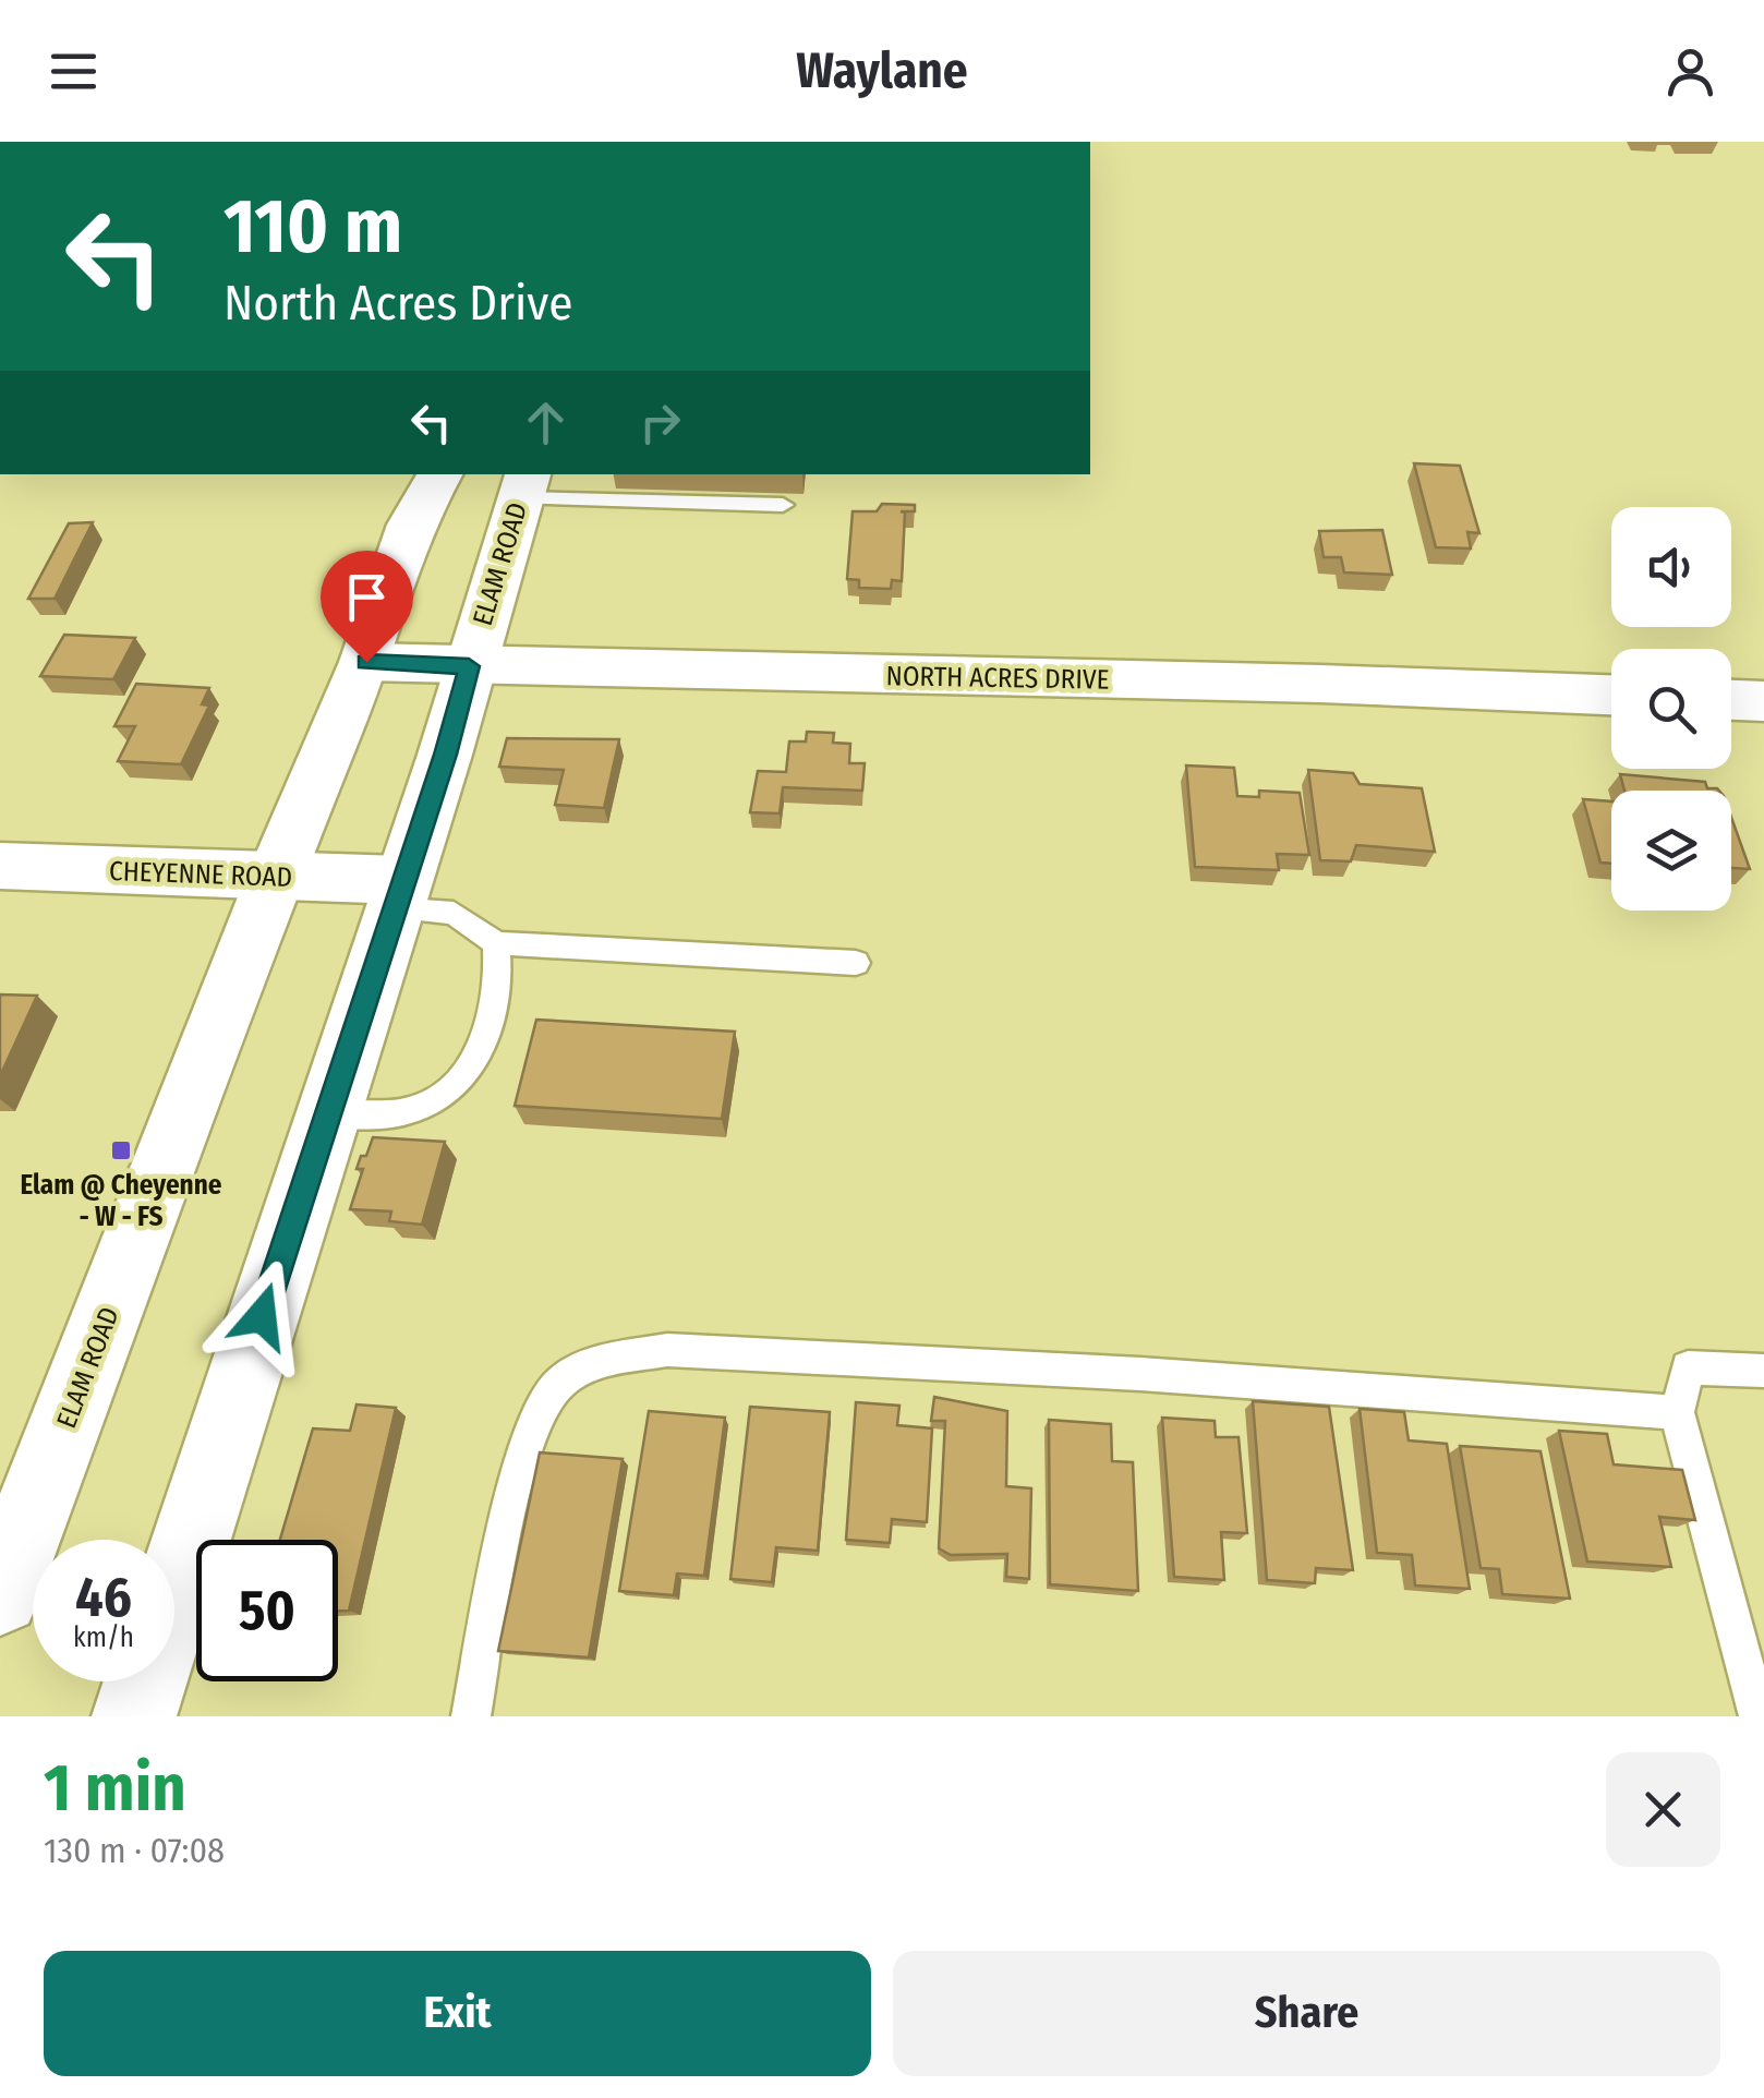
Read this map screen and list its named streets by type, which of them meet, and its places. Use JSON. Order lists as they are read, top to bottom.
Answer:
{
  "streets": {
    "main road": ["ELAM ROAD", "NORTH ACRES DRIVE", "CHEYENNE ROAD"]
  },
  "crossings": [
    ["ELAM ROAD", "NORTH ACRES DRIVE"],
    ["ELAM ROAD", "CHEYENNE ROAD"]
  ],
  "places": {
    "transit": ["Elam @ Cheyenne - W - FS"]
  },
  "page": {
    "header": "Waylane",
    "turn": ["110 m", "North Acres Drive"],
    "speed": "46 km/h",
    "limit": "50",
    "heading": ["1 min", "130 m · 07:08"],
    "buttons": ["Exit", "Share"]
  }
}
